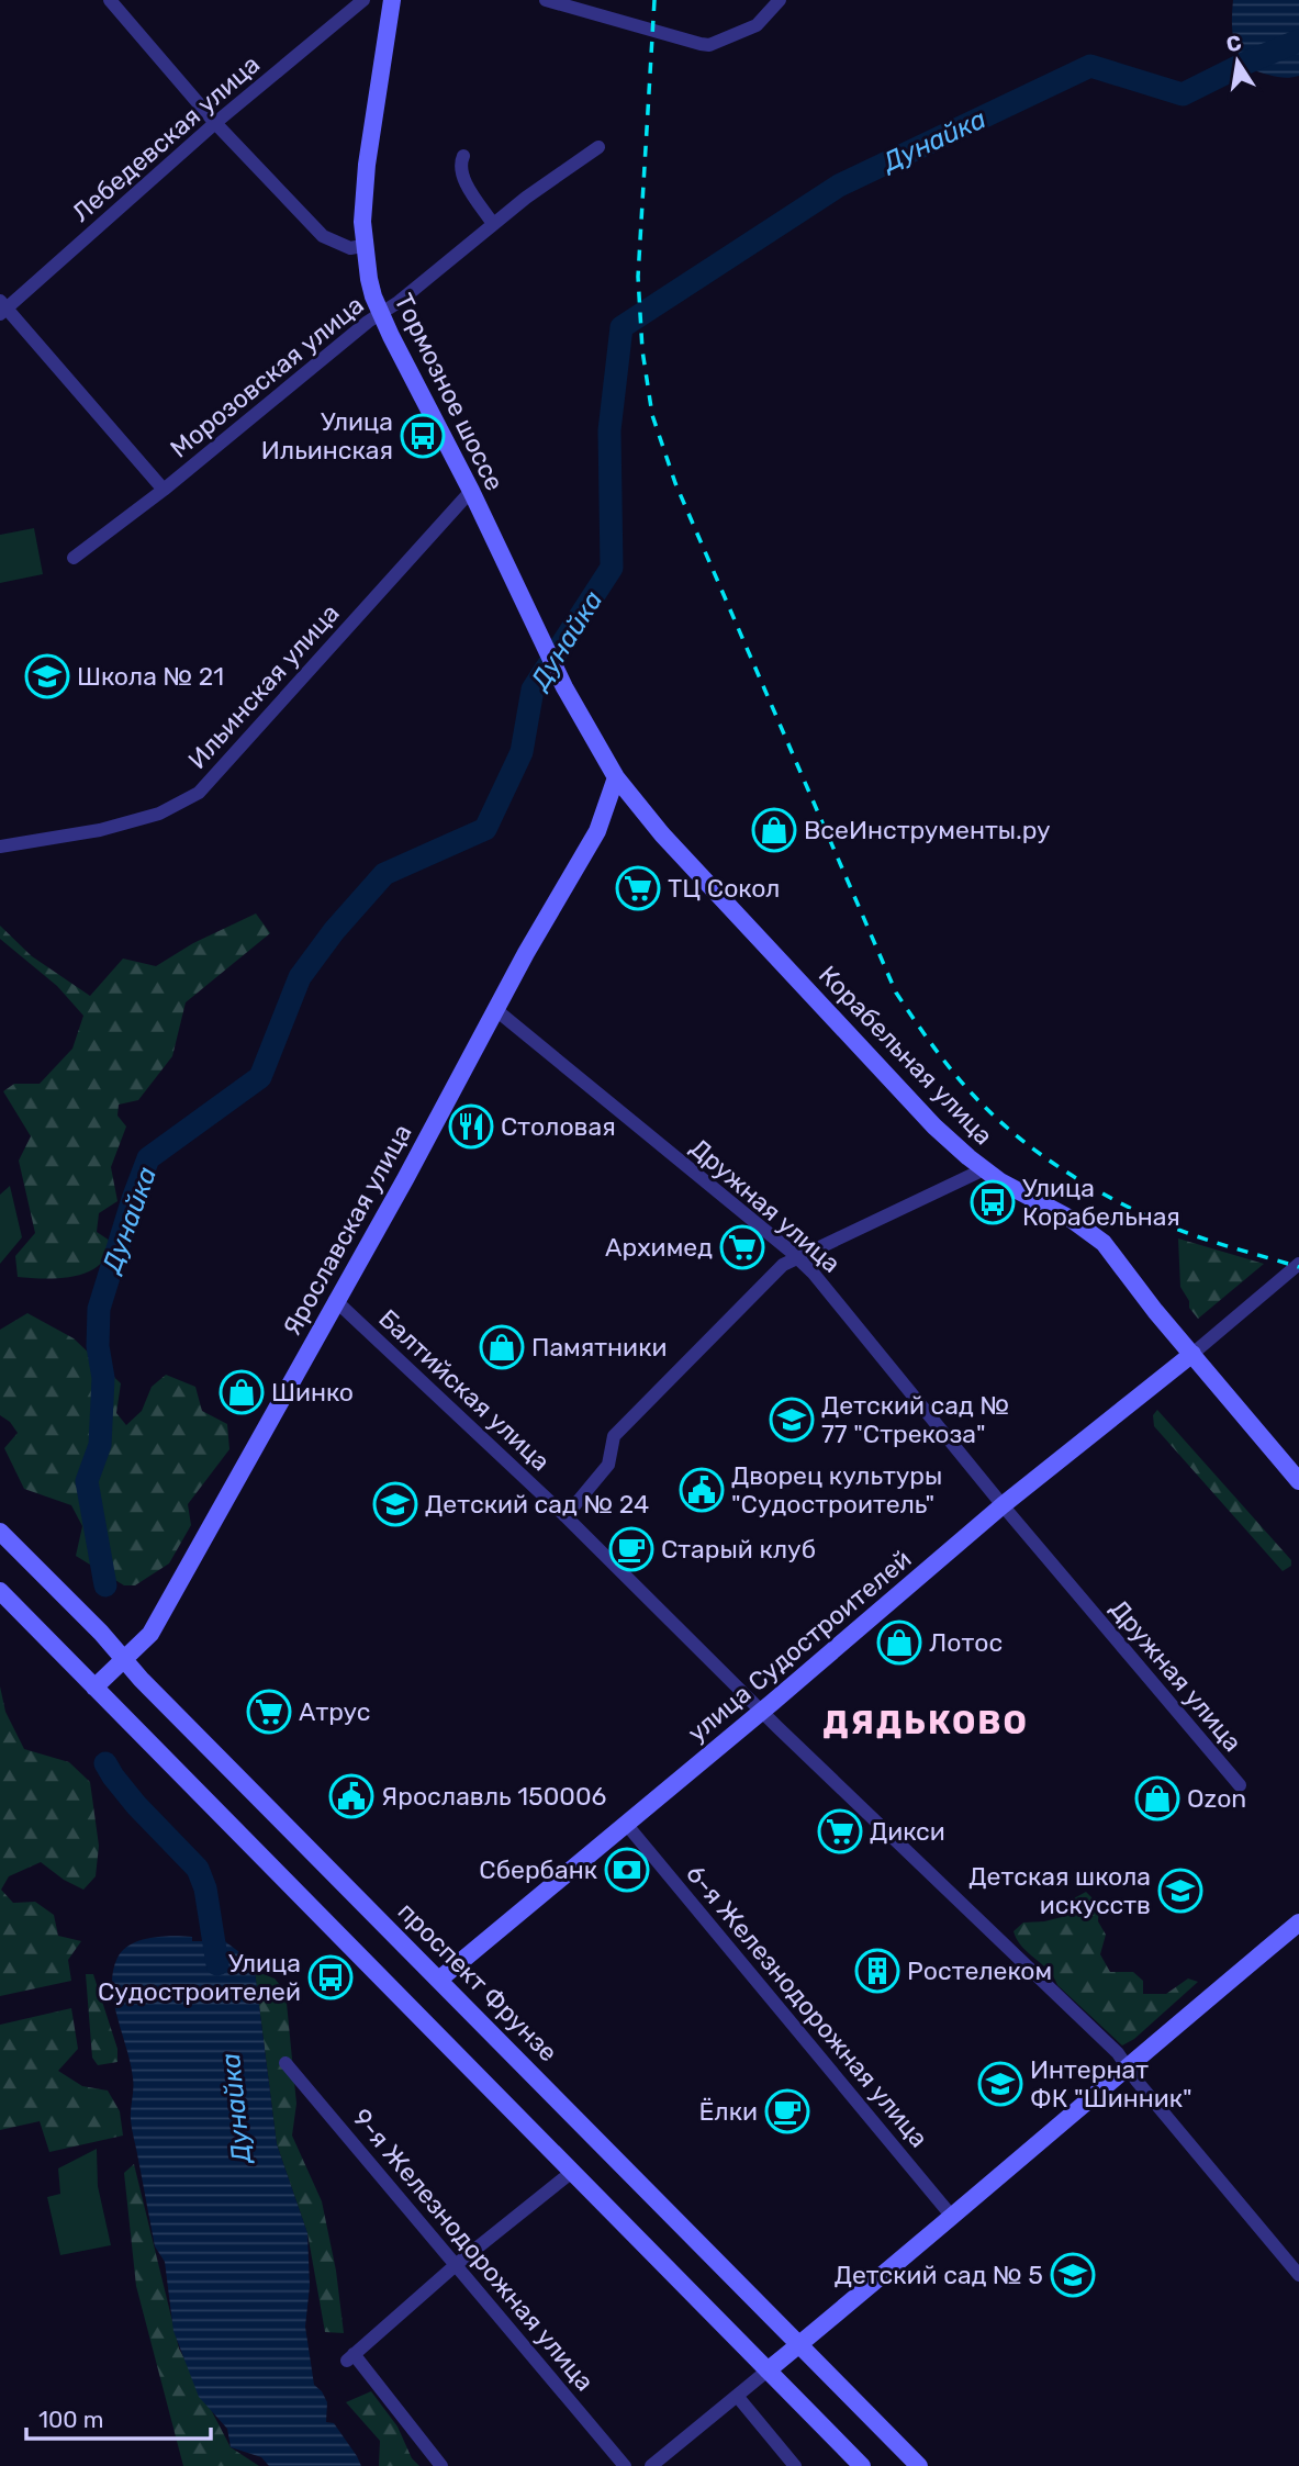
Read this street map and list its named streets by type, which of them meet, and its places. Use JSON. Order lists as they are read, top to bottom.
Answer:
{
  "streets": {
    "street": [
      "Лебедевская улица",
      "Морозовская улица",
      "Тормозное шоссе",
      "Ильинская улица",
      "Корабельная улица",
      "Дружная улица",
      "Ярославская улица",
      "Балтийская улица",
      "улица Судостроителей",
      "проспект Фрунзе",
      "6-я Железнодорожная улица",
      "9-я Железнодорожная улица"
    ]
  },
  "crossings": [
    ["Морозовская улица", "Тормозное шоссе"],
    ["Тормозное шоссе", "Ильинская улица"],
    ["Тормозное шоссе", "Корабельная улица"],
    ["Тормозное шоссе", "Ярославская улица"],
    ["Корабельная улица", "Ярославская улица"],
    ["Корабельная улица", "улица Судостроителей"],
    ["Дружная улица", "Ярославская улица"],
    ["Дружная улица", "улица Судостроителей"],
    ["Ярославская улица", "Балтийская улица"],
    ["Ярославская улица", "проспект Фрунзе"],
    ["Балтийская улица", "улица Судостроителей"],
    ["улица Судостроителей", "проспект Фрунзе"],
    ["улица Судостроителей", "6-я Железнодорожная улица"]
  ],
  "districts": ["ДЯДЬКОВО"],
  "water": ["Дунайка"],
  "places": {
    "bus stop": ["Улица Ильинская", "Улица Корабельная", "Улица Судостроителей"],
    "school or university": [
      "Школа № 21",
      "Детский сад № 77 \"Стрекоза\"",
      "Детский сад № 24",
      "Детская школа искусств",
      "Интернат ФК \"Шинник\"",
      "Детский сад № 5"
    ],
    "shop": [
      "ВсеИнструменты.ру",
      "Памятники",
      "Шинко",
      "Лотос",
      "Ozon"
    ],
    "supermarket": [
      "ТЦ Сокол",
      "Архимед",
      "Атрус",
      "Дикси"
    ],
    "restaurant": ["Столовая"],
    "public building": ["Дворец культуры \"Судостроитель\"", "Ярославль 150006"],
    "cafe": ["Старый клуб", "Ёлки"],
    "bank": ["Сбербанк"],
    "building": ["Ростелеком"]
  },
  "scale_bar": "100 m",
  "north": "top"
}
